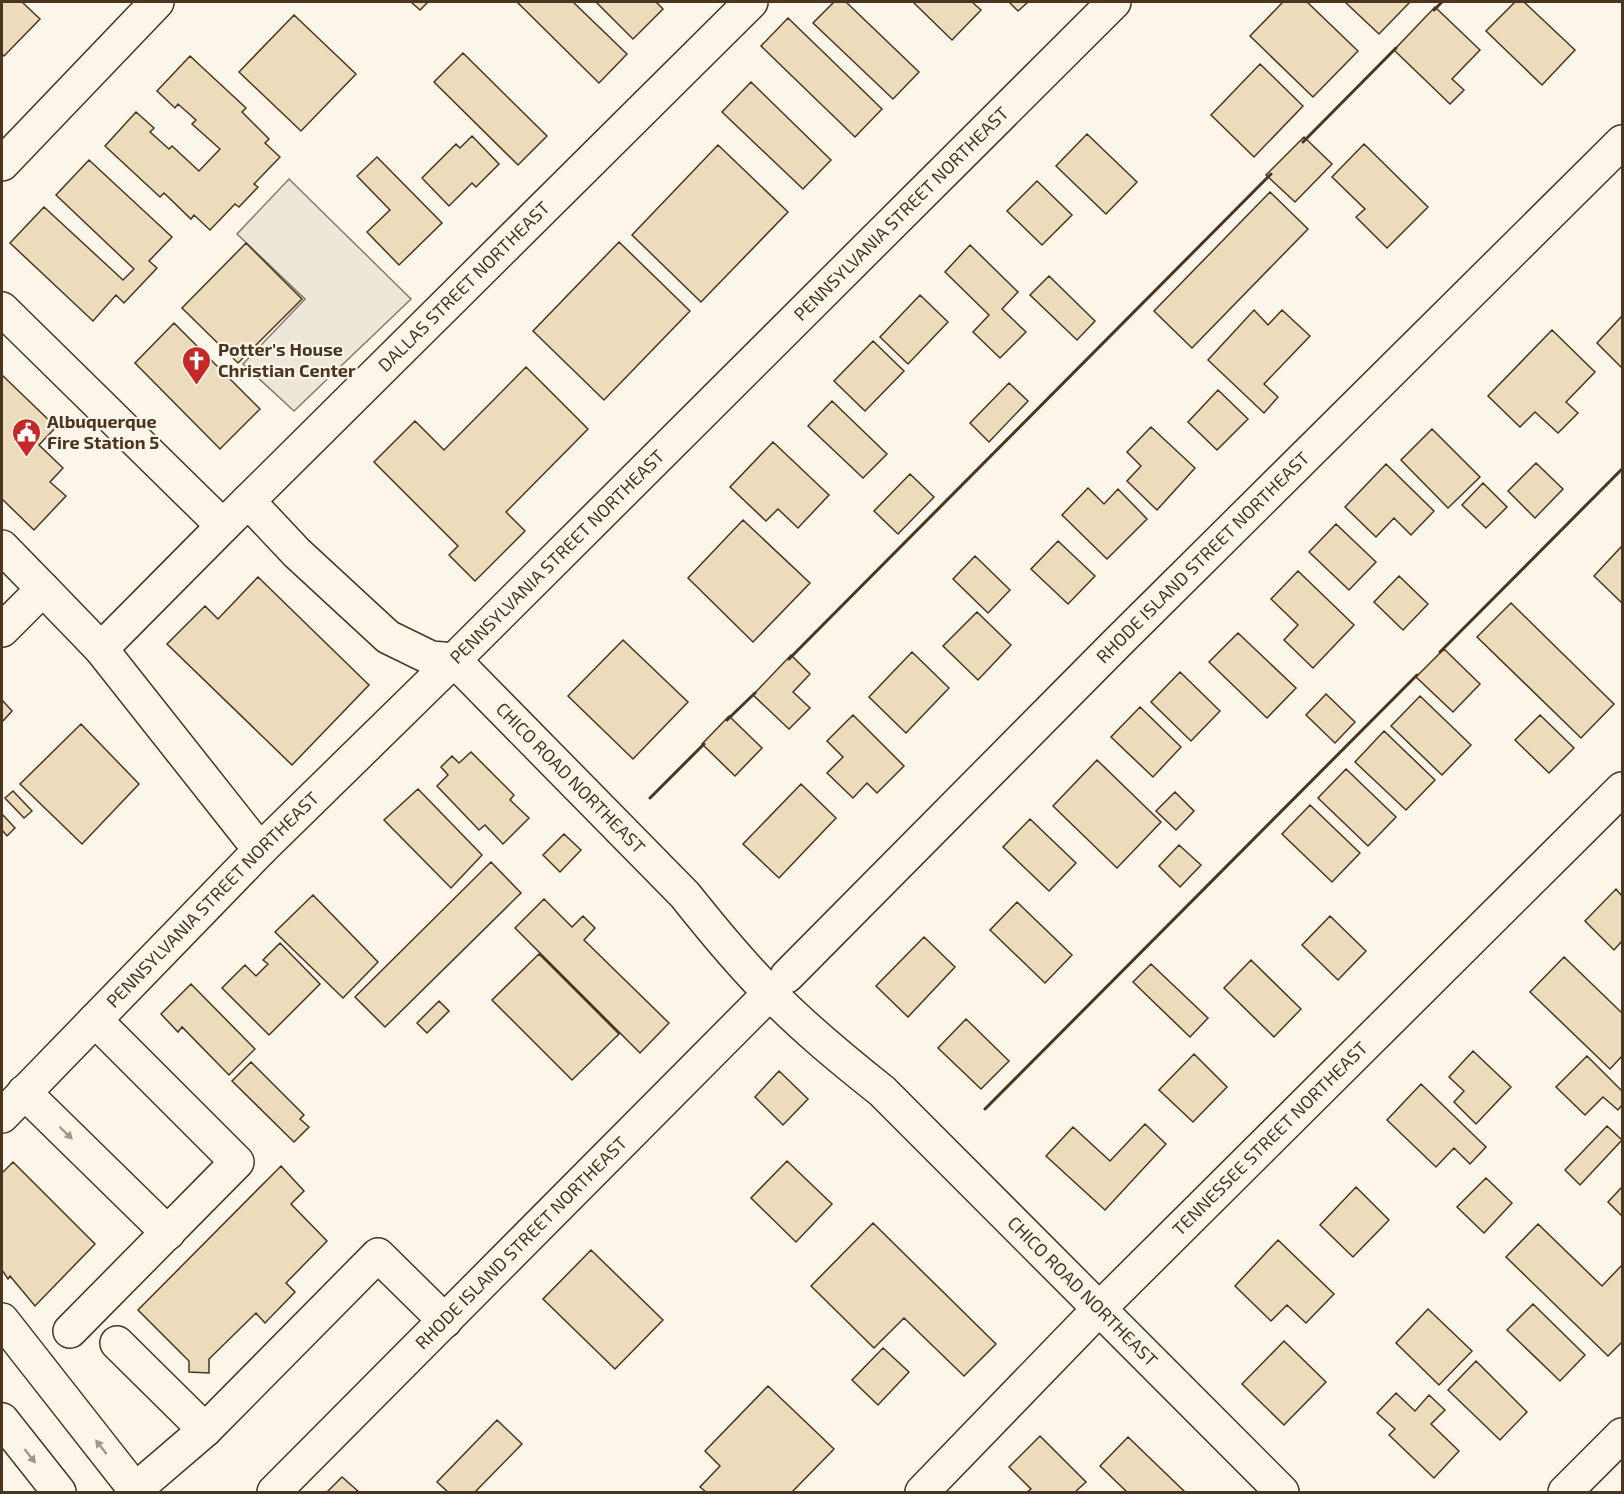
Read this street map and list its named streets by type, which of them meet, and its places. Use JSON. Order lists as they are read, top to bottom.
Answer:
{
  "streets": {
    "street": [
      "PENNSYLVANIA STREET NORTHEAST",
      "DALLAS STREET NORTHEAST",
      "RHODE ISLAND STREET NORTHEAST",
      "CHICO ROAD NORTHEAST",
      "TENNESSEE STREET NORTHEAST"
    ]
  },
  "crossings": [
    ["PENNSYLVANIA STREET NORTHEAST", "CHICO ROAD NORTHEAST"],
    ["RHODE ISLAND STREET NORTHEAST", "CHICO ROAD NORTHEAST"],
    ["CHICO ROAD NORTHEAST", "TENNESSEE STREET NORTHEAST"]
  ],
  "places": {
    "church": ["Potter's House Christian Center"],
    "public building": ["Albuquerque Fire Station 5"]
  }
}
